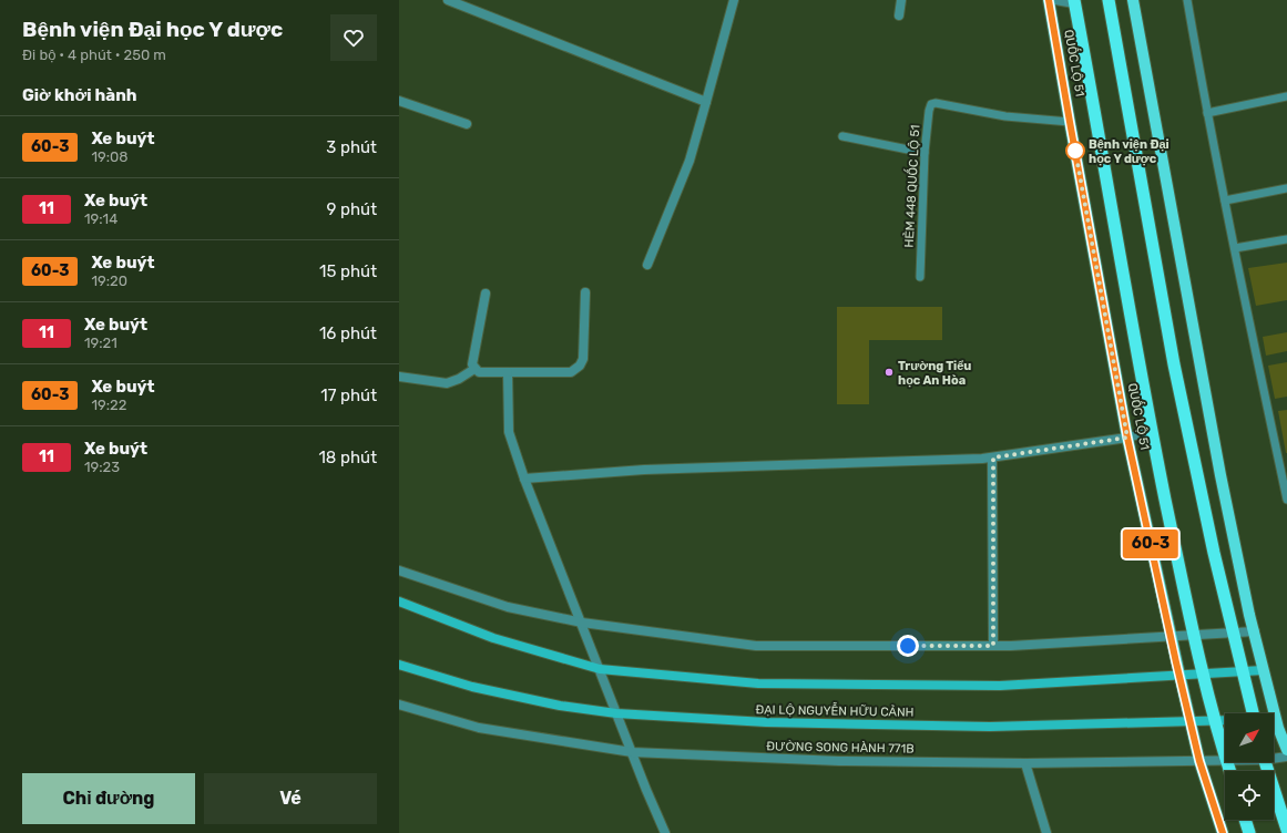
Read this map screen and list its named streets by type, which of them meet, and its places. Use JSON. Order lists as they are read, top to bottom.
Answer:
{
  "streets": {
    "highway": ["QUỐC LỘ 51"],
    "main road": ["ĐẠI LỘ NGUYỄN HỮU CẢNH"],
    "street": ["ĐƯỜNG SONG HÀNH 771B"],
    "lane": ["HẺM 448 QUỐC LỘ 51"]
  },
  "crossings": [
    ["QUỐC LỘ 51", "HẺM 448 QUỐC LỘ 51"],
    ["QUỐC LỘ 51", "ĐẠI LỘ NGUYỄN HỮU CẢNH"],
    ["QUỐC LỘ 51", "ĐƯỜNG SONG HÀNH 771B"]
  ],
  "places": ["Bệnh viện Đại học Y dược", "Trường Tiểu học An Hòa"],
  "lines": ["bus line 60-3"],
  "north": "top right",
  "page": {
    "heading": [
      ["Bệnh viện Đại học Y dược", "Đi bộ · 4 phút · 250 m"],
      "Giờ khởi hành"
    ],
    "on_map": "60-3",
    "list": [
      {
        "mark": "60-3",
        "name": "Xe buýt",
        "note": "19:08",
        "value": "3 phút"
      },
      {
        "mark": "11",
        "name": "Xe buýt",
        "note": "19:14",
        "value": "9 phút"
      },
      {
        "mark": "60-3",
        "name": "Xe buýt",
        "note": "19:20",
        "value": "15 phút"
      },
      {
        "mark": "11",
        "name": "Xe buýt",
        "note": "19:21",
        "value": "16 phút"
      },
      {
        "mark": "60-3",
        "name": "Xe buýt",
        "note": "19:22",
        "value": "17 phút"
      },
      {
        "mark": "11",
        "name": "Xe buýt",
        "note": "19:23",
        "value": "18 phút"
      }
    ],
    "buttons": ["Chỉ đường", "Vé"]
  }
}
